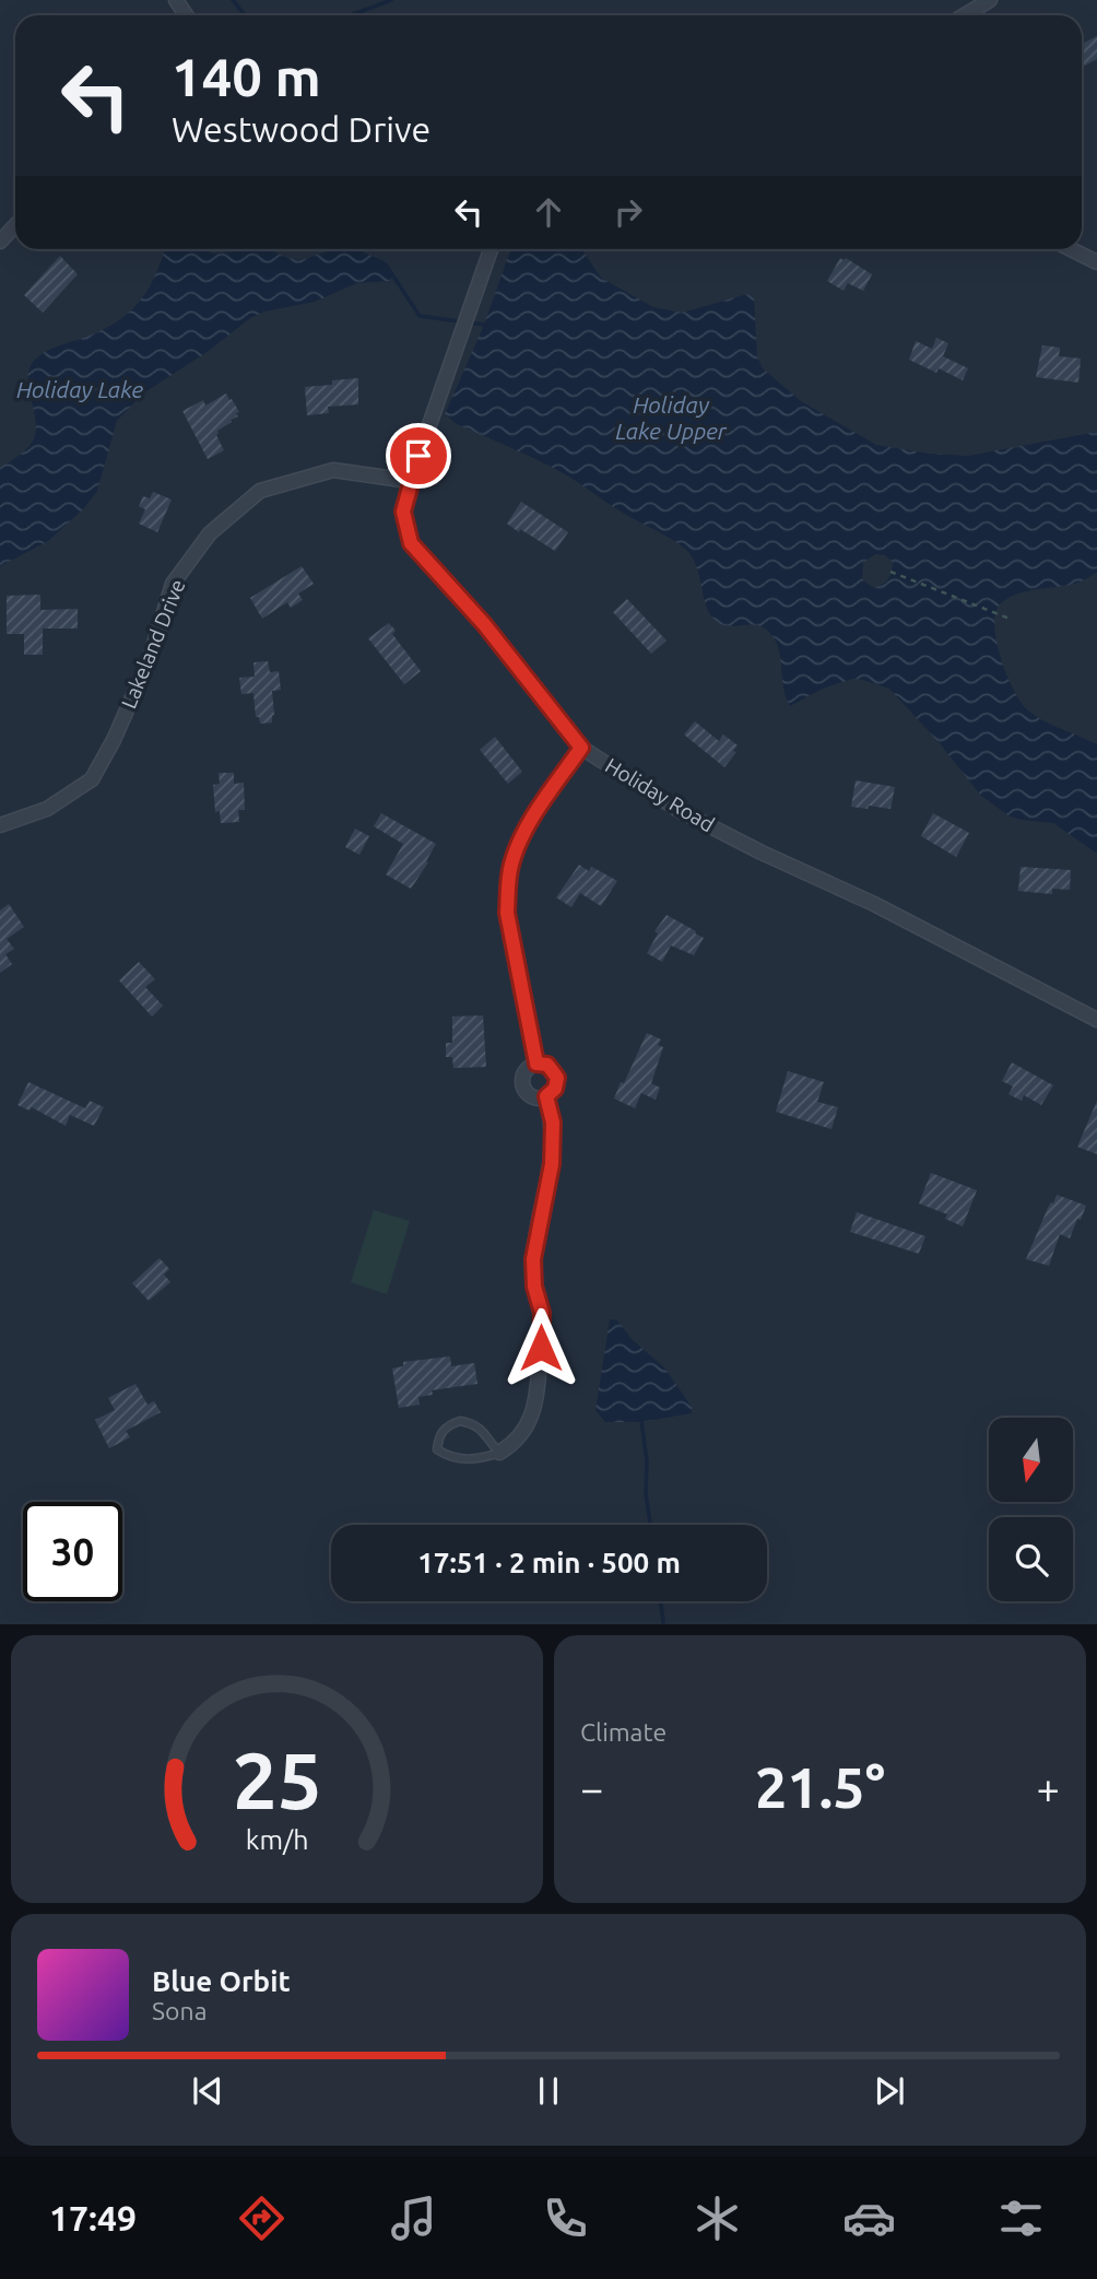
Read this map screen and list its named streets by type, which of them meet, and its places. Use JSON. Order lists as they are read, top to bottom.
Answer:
{
  "streets": {
    "street": ["Lakeland Drive", "Holiday Road"]
  },
  "crossings": [
    ["Lakeland Drive", "Holiday Road"]
  ],
  "water": ["Holiday Lake", "Holiday Lake Upper"],
  "north": "bottom",
  "page": {
    "turn": ["140 m", "Westwood Drive"],
    "limit": "30",
    "trip": "17:51 · 2 min · 500 m",
    "tile": "Climate",
    "heat": ["−", "21.5°", "+"],
    "song": ["Blue Orbit", "Sona"],
    "tabs": "17:49",
    "gauge": ["25", "km/h"]
  }
}
